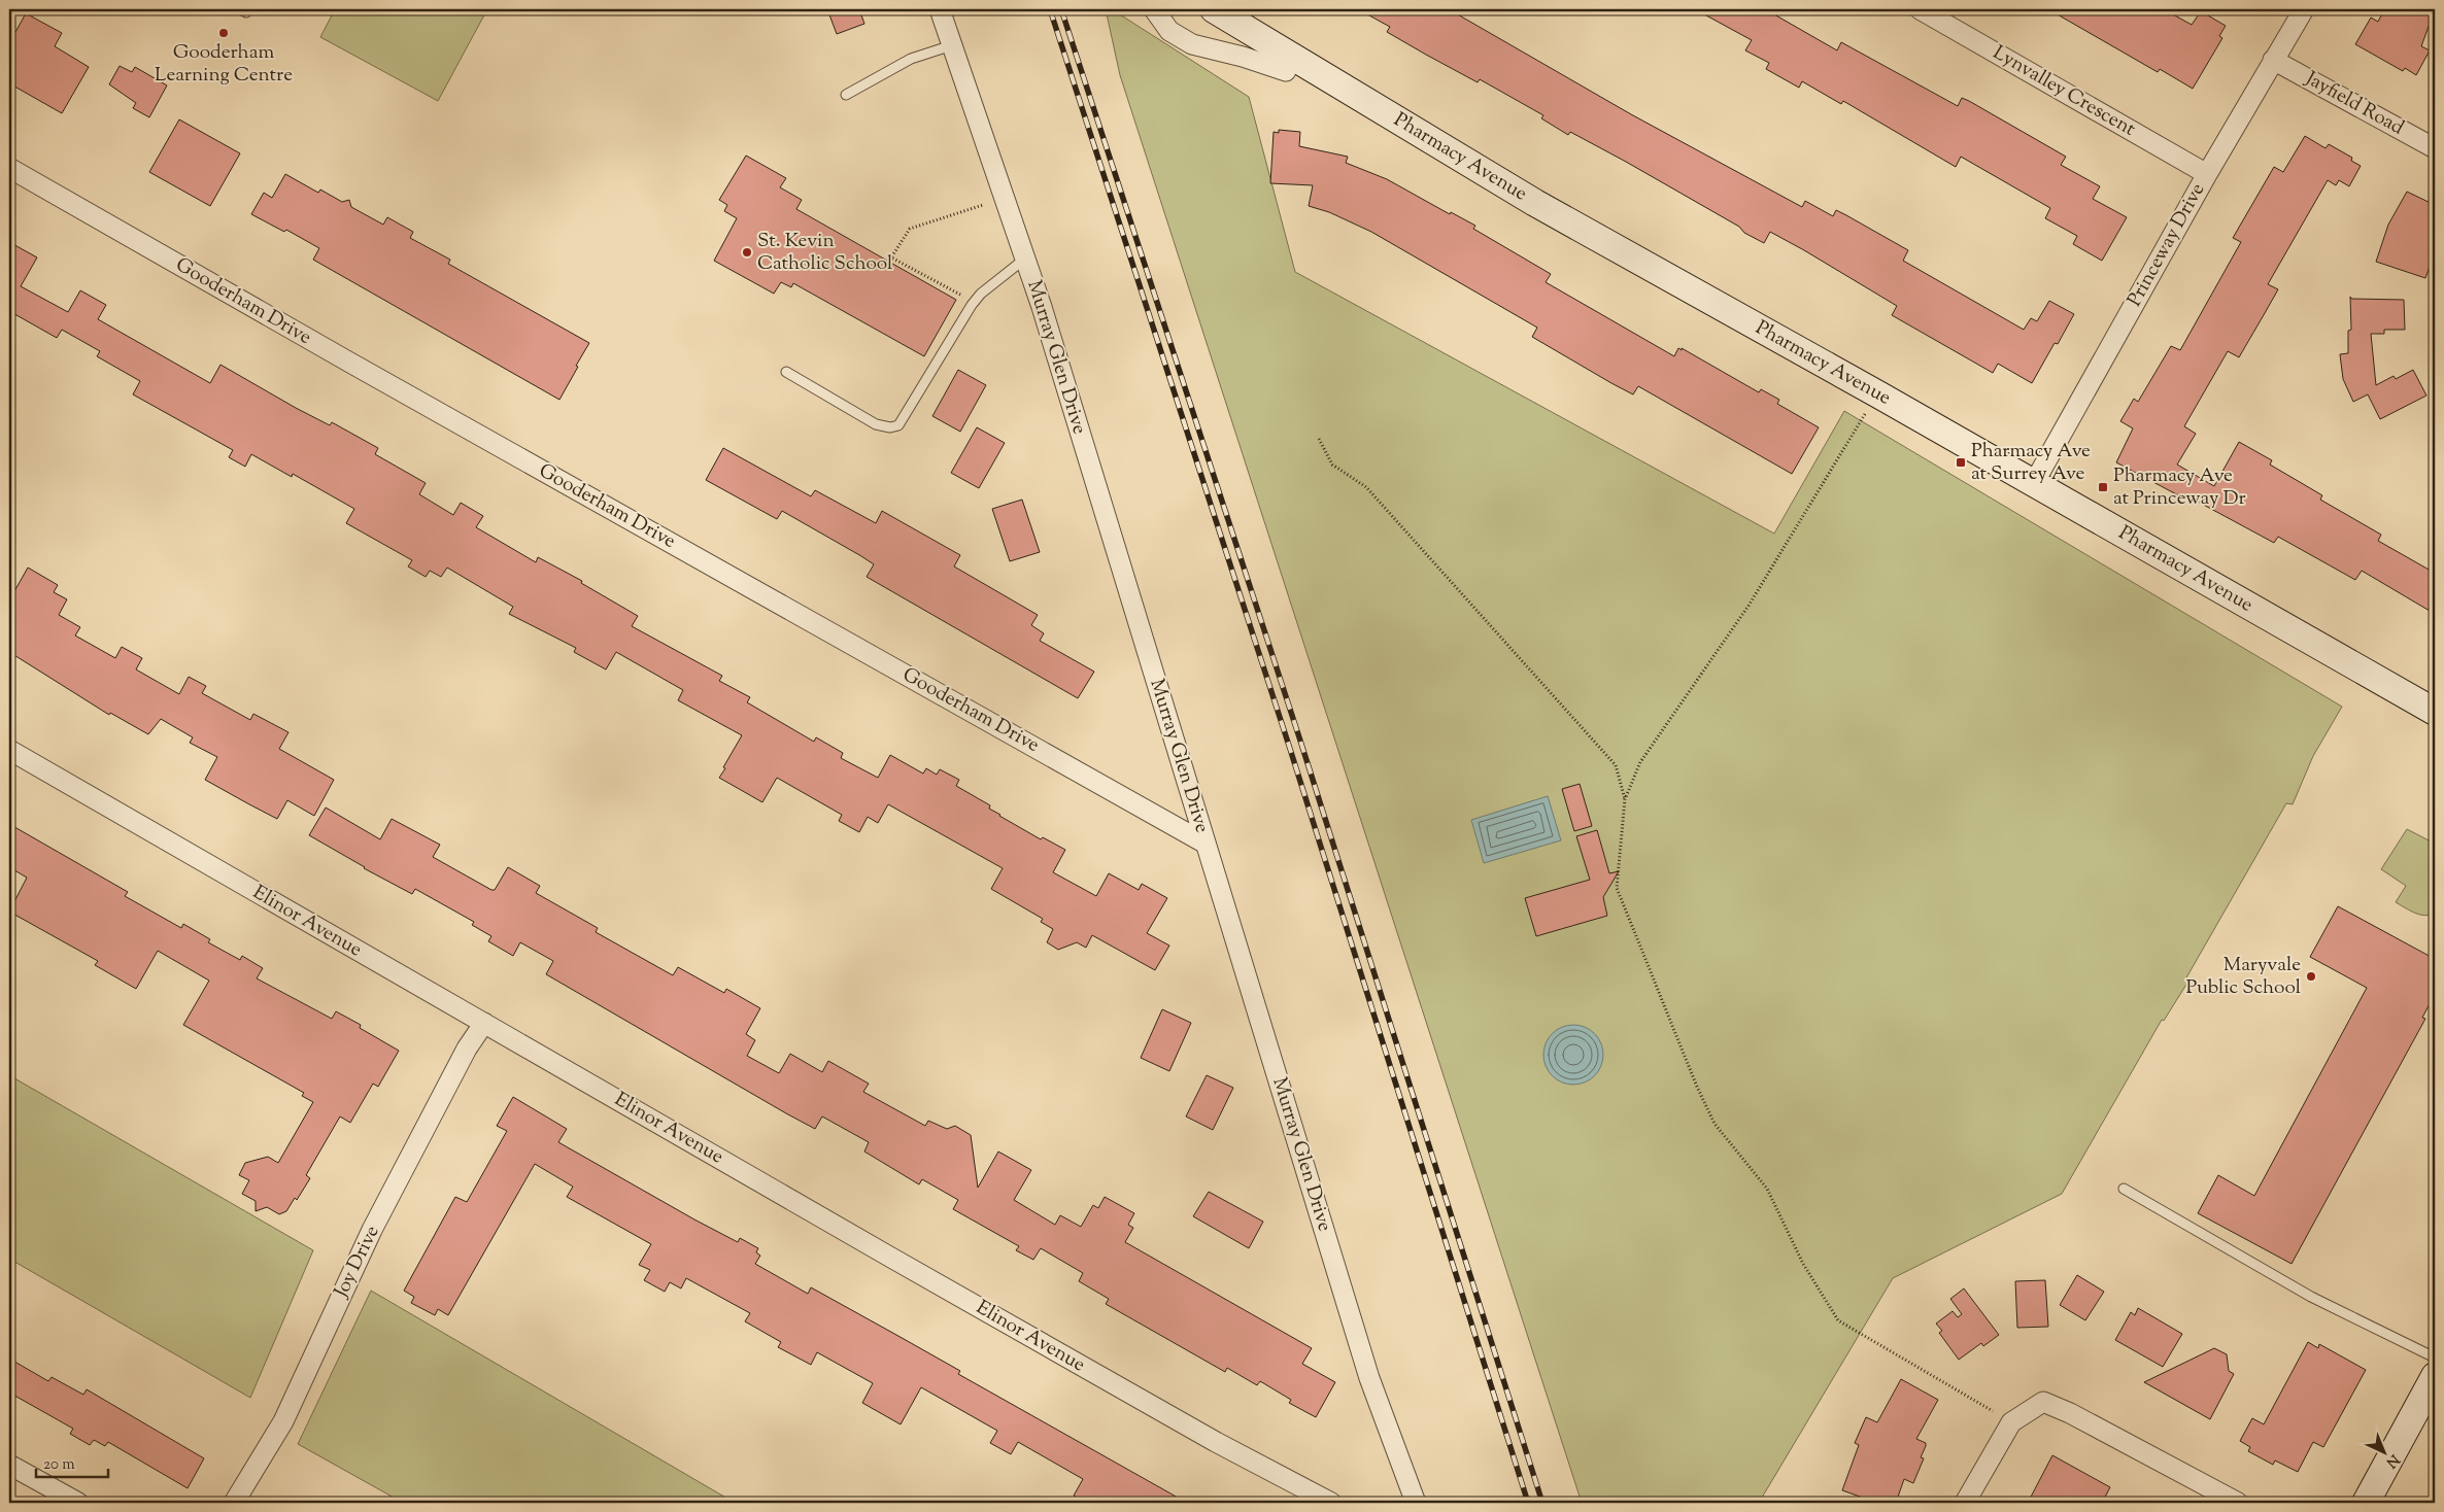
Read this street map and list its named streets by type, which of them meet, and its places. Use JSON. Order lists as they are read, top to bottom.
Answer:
{
  "streets": {
    "street": [
      "Lynvalley Crescent",
      "Jayfield Road",
      "Pharmacy Avenue",
      "Princeway Drive",
      "Gooderham Drive",
      "Murray Glen Drive",
      "Elinor Avenue",
      "Joy Drive"
    ]
  },
  "crossings": [
    ["Lynvalley Crescent", "Princeway Drive"],
    ["Jayfield Road", "Princeway Drive"],
    ["Pharmacy Avenue", "Princeway Drive"],
    ["Gooderham Drive", "Murray Glen Drive"],
    ["Elinor Avenue", "Joy Drive"]
  ],
  "places": {
    "other": ["Gooderham Learning Centre", "St. Kevin Catholic School", "Maryvale Public School"],
    "transit": ["Pharmacy Ave at Surrey Ave", "Pharmacy Ave at Princeway Dr"]
  },
  "scale_bar": "20 m",
  "north": "bottom right"
}
